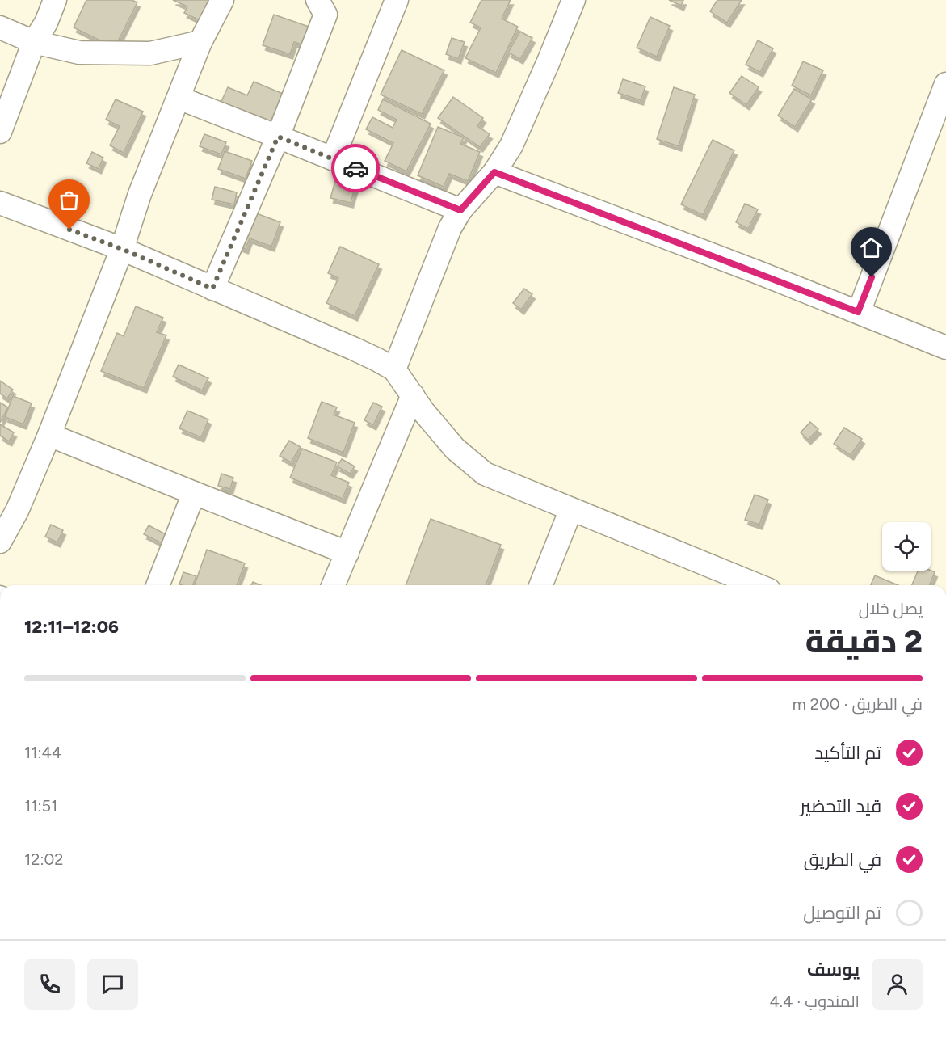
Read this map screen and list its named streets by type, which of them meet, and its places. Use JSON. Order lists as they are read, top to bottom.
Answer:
{
  "page": {
    "heading": ["2 دقيقة", "يصل خلال", "12:06–12:11"],
    "panel": ["يوسف", "المندوب · 4.4"],
    "bar": "في الطريق · 200 m",
    "list": [
      ["تم التأكيد", "11:44"],
      ["قيد التحضير", "11:51"],
      ["في الطريق", "12:02"],
      "تم التوصيل"
    ]
  }
}
